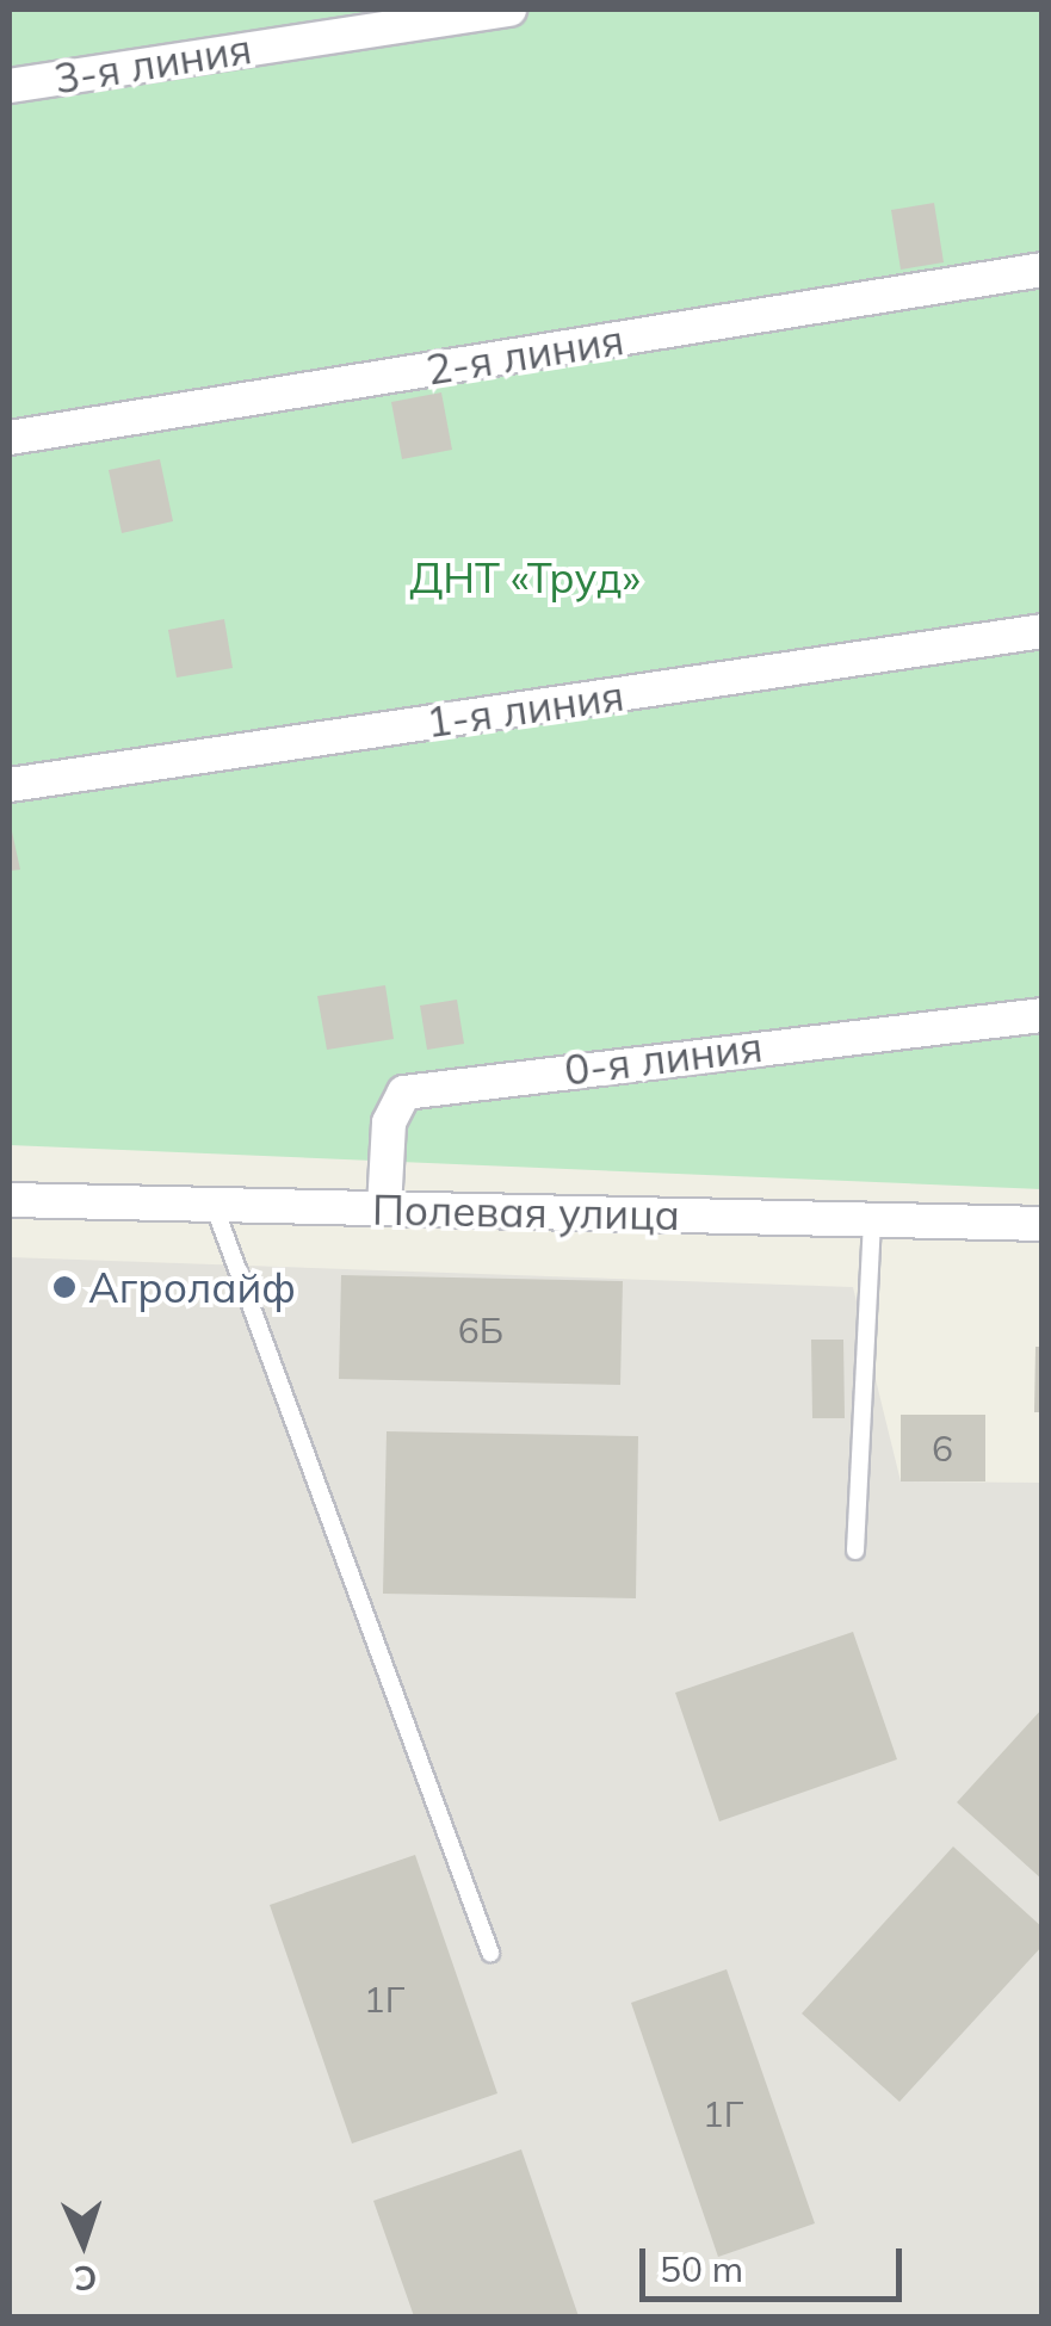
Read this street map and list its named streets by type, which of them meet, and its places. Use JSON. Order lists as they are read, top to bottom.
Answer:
{
  "streets": {
    "street": [
      "3-я линия",
      "2-я линия",
      "1-я линия",
      "0-я линия",
      "Полевая улица"
    ]
  },
  "crossings": [
    ["0-я линия", "Полевая улица"]
  ],
  "parks": ["ДНТ «Труд»"],
  "places": ["Агролайф"],
  "house_numbers": [
    "6Б",
    "6",
    "1Г",
    "1Г"
  ],
  "scale_bar": "50 m",
  "north": "bottom"
}
